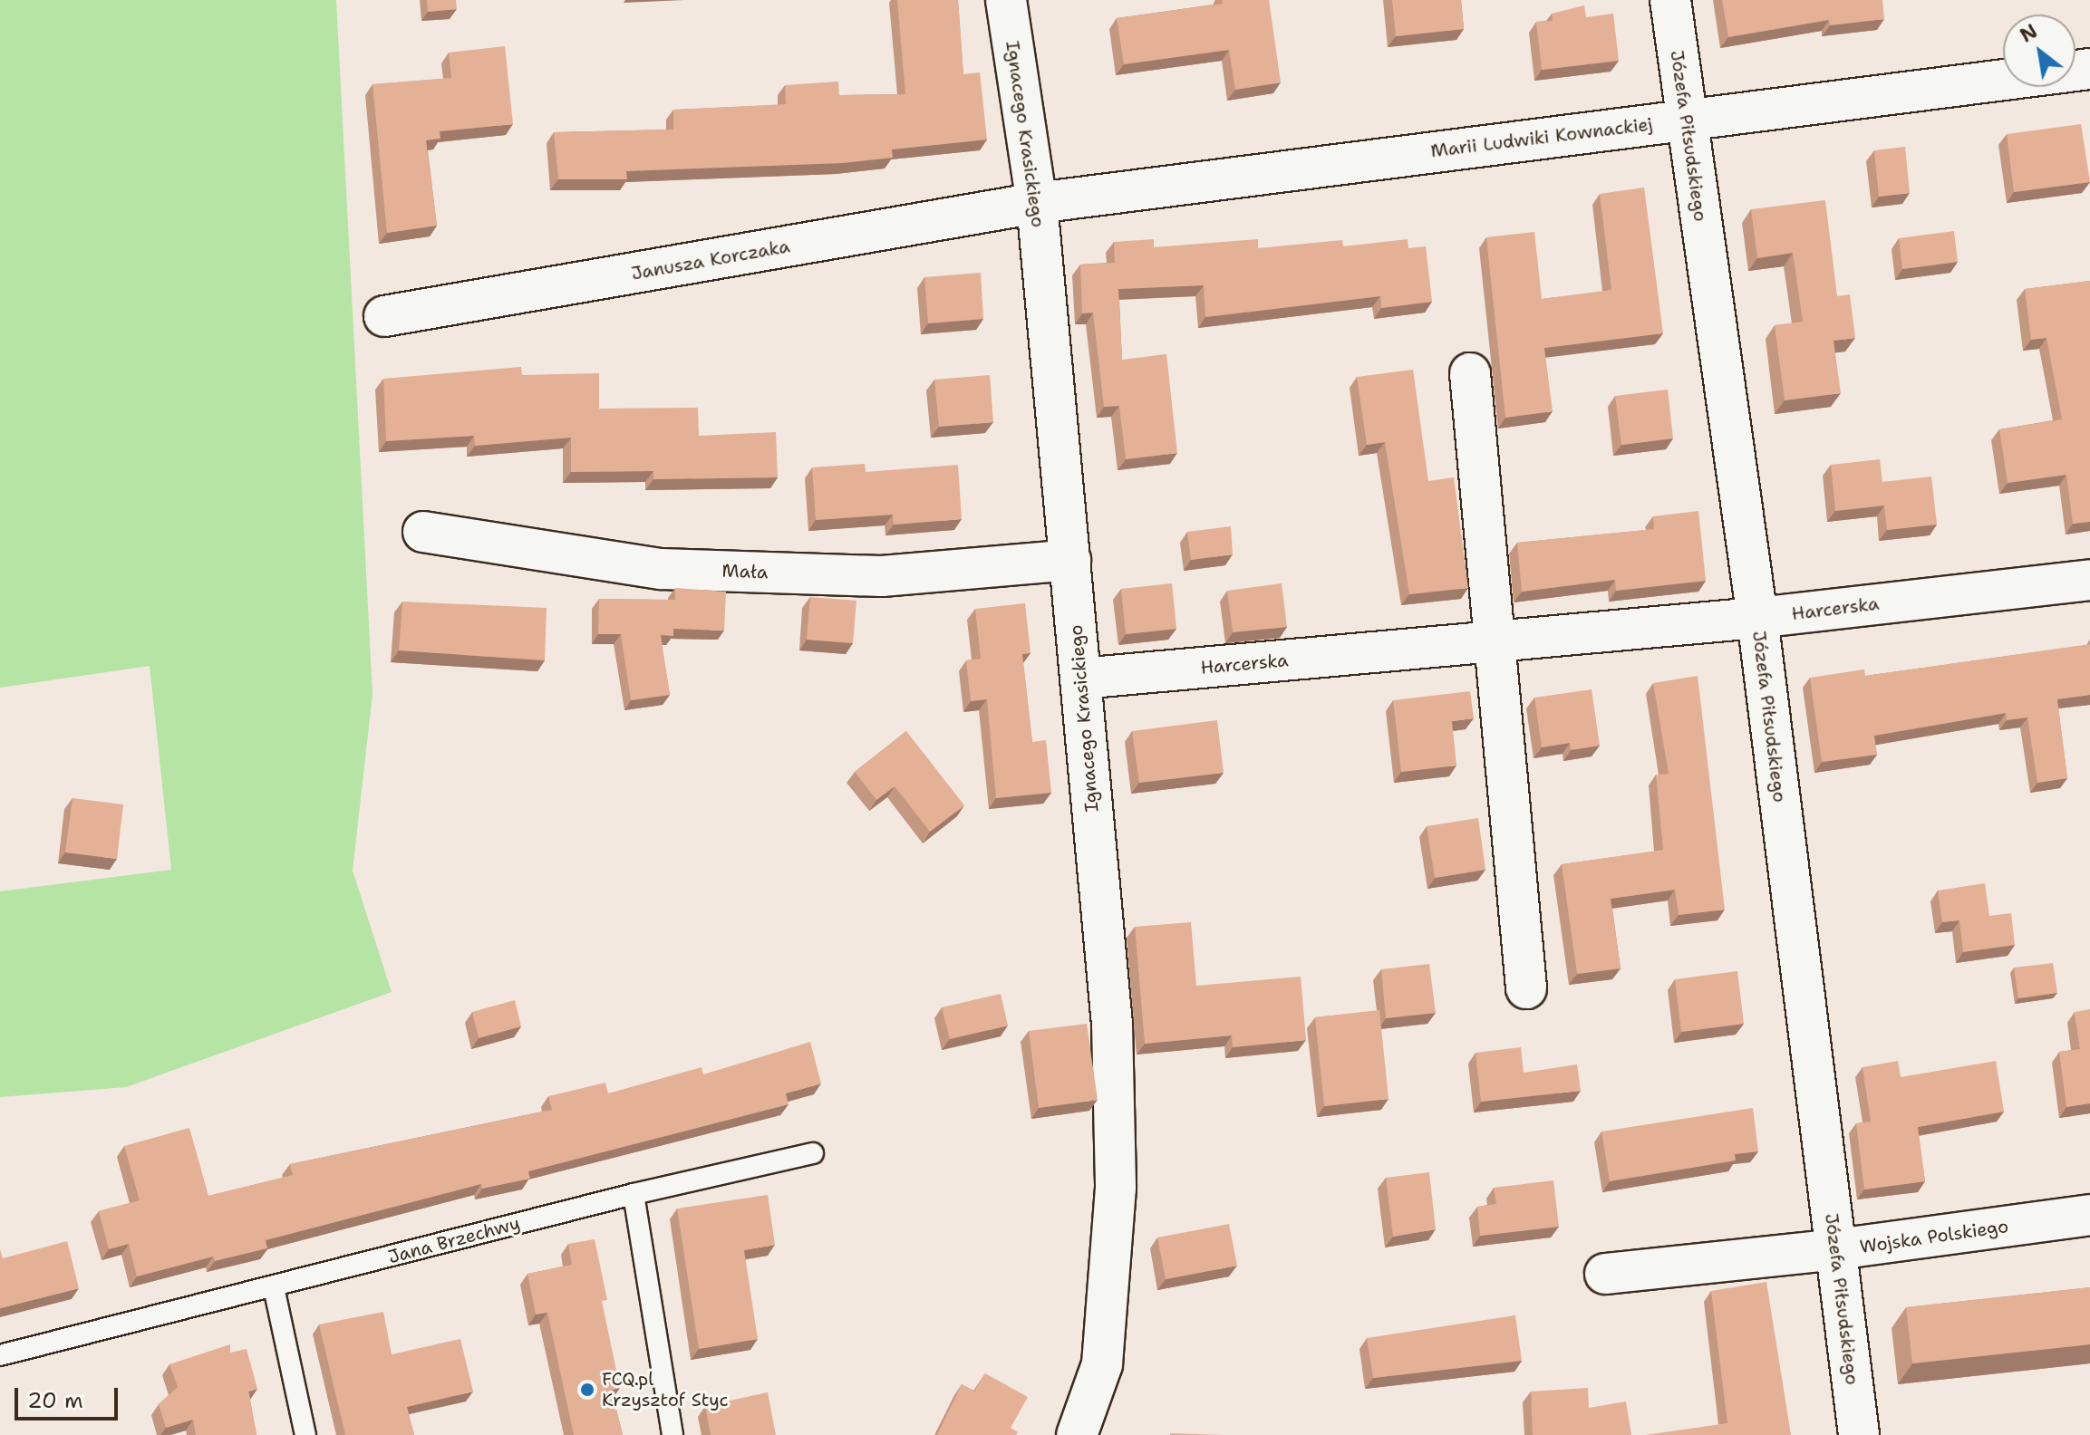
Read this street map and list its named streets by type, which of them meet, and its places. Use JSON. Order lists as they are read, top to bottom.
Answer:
{
  "streets": {
    "street": [
      "Ignacego Krasickiego",
      "Józefa Piłsudskiego",
      "Marii Ludwiki Kownackiej",
      "Janusza Korczaka",
      "Mała",
      "Harcerska",
      "Wojska Polskiego"
    ],
    "lane": ["Jana Brzechwy"]
  },
  "crossings": [
    ["Ignacego Krasickiego", "Marii Ludwiki Kownackiej"],
    ["Ignacego Krasickiego", "Janusza Korczaka"],
    ["Ignacego Krasickiego", "Mała"],
    ["Ignacego Krasickiego", "Harcerska"],
    ["Józefa Piłsudskiego", "Marii Ludwiki Kownackiej"],
    ["Józefa Piłsudskiego", "Harcerska"],
    ["Józefa Piłsudskiego", "Wojska Polskiego"],
    ["Marii Ludwiki Kownackiej", "Janusza Korczaka"]
  ],
  "places": ["FCQ.pl Krzysztof Styc"],
  "scale_bar": "20 m",
  "north": "top left"
}
